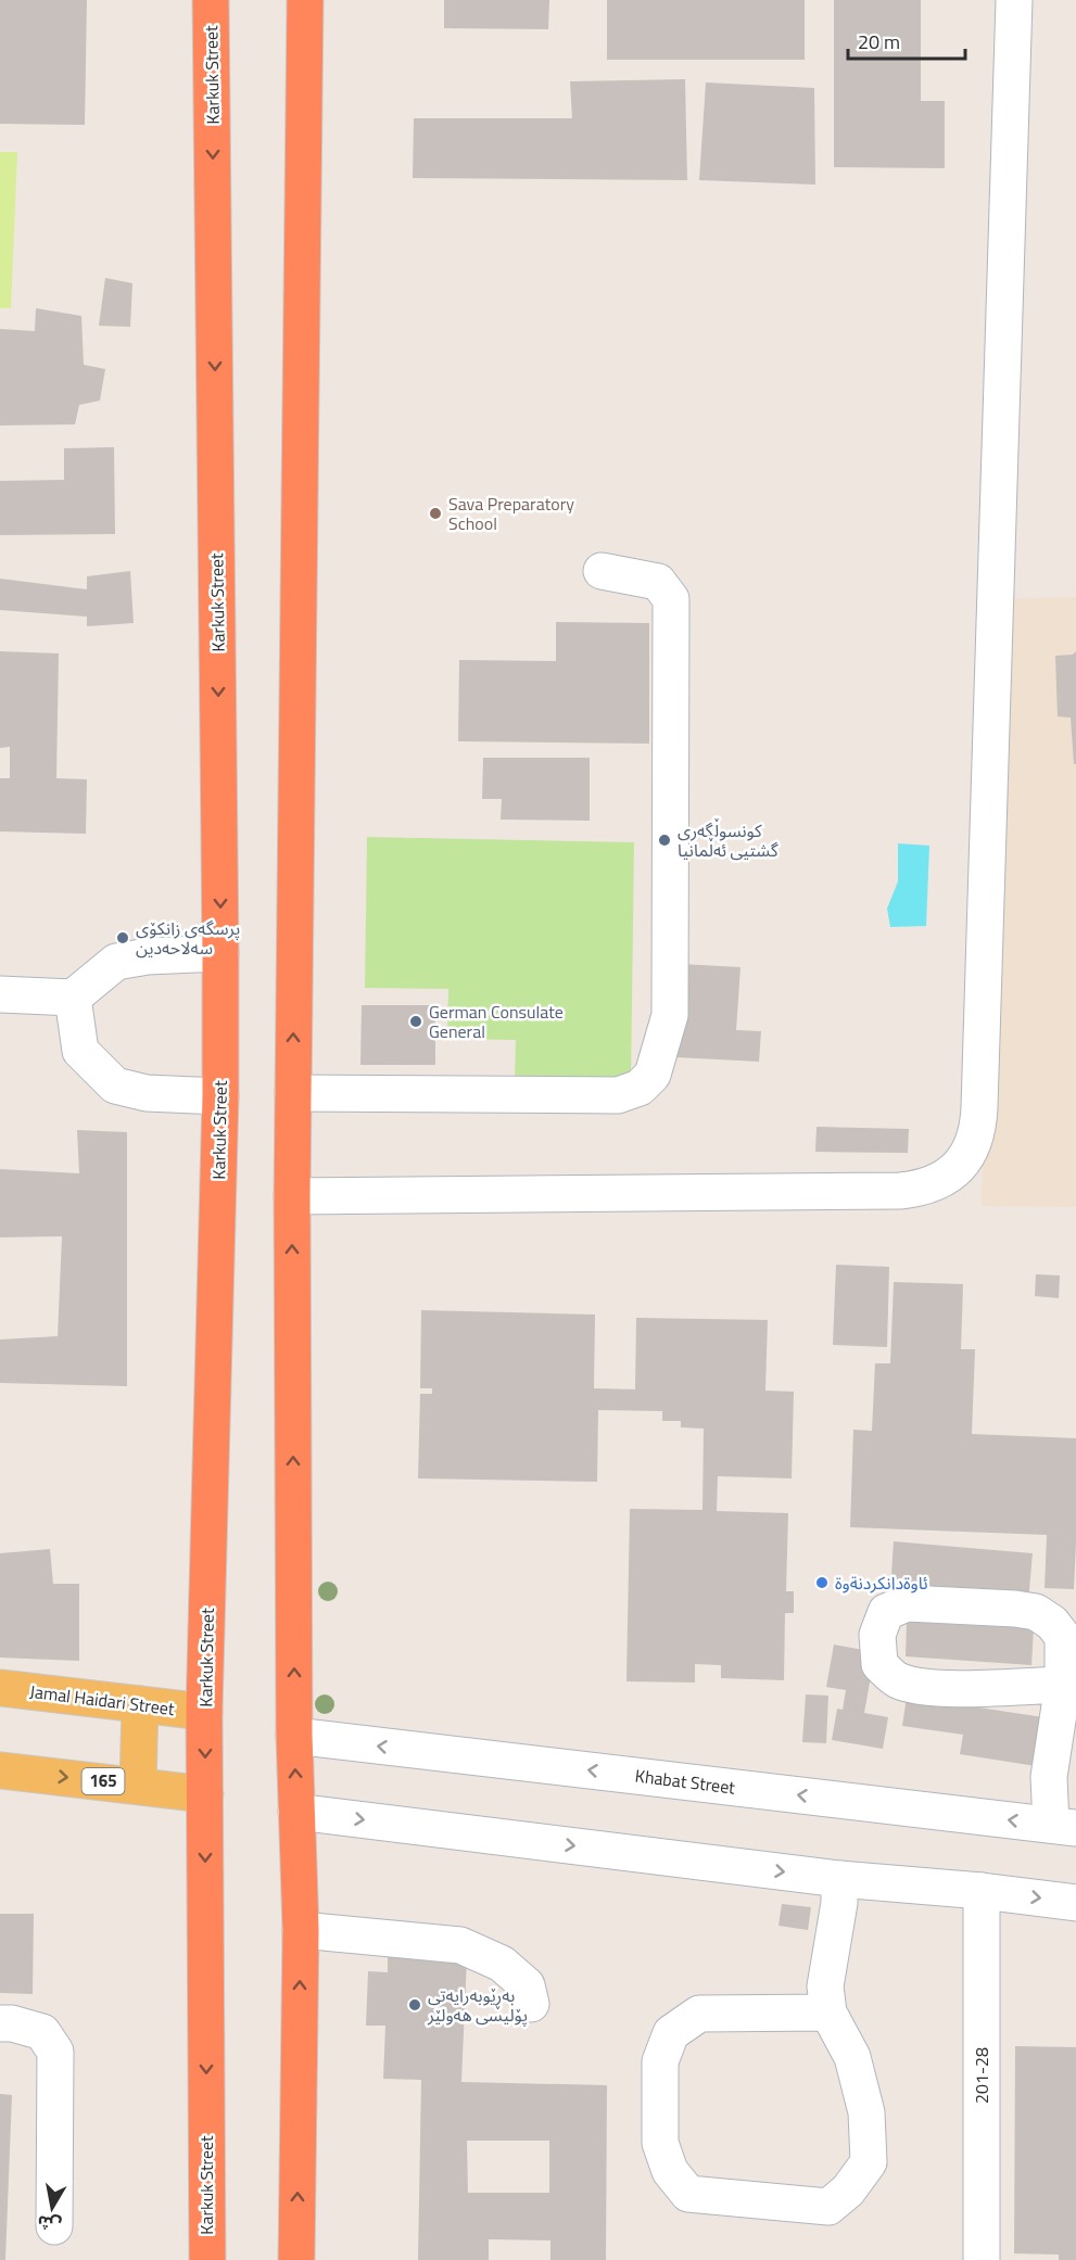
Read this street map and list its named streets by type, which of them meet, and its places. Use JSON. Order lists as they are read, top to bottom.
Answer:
{
  "streets": {
    "highway": ["Karkuk Street"],
    "main road": ["Jamal Haidari Street", "165"],
    "street": ["Khabat Street", "201-28"]
  },
  "crossings": [
    ["Karkuk Street", "Jamal Haidari Street"],
    ["Karkuk Street", "165"]
  ],
  "places": [
    "Sava Preparatory School",
    "کونسوڵگەری گشتیی ئەڵمانیا",
    "پرسگەی زانکۆی سەلاحەدین",
    "German Consulate General",
    "ئاوةدانكردنةوة",
    "بەڕێوبەرایەتی پۆلیسی هەولێر"
  ],
  "scale_bar": "20 m",
  "north": "bottom"
}
